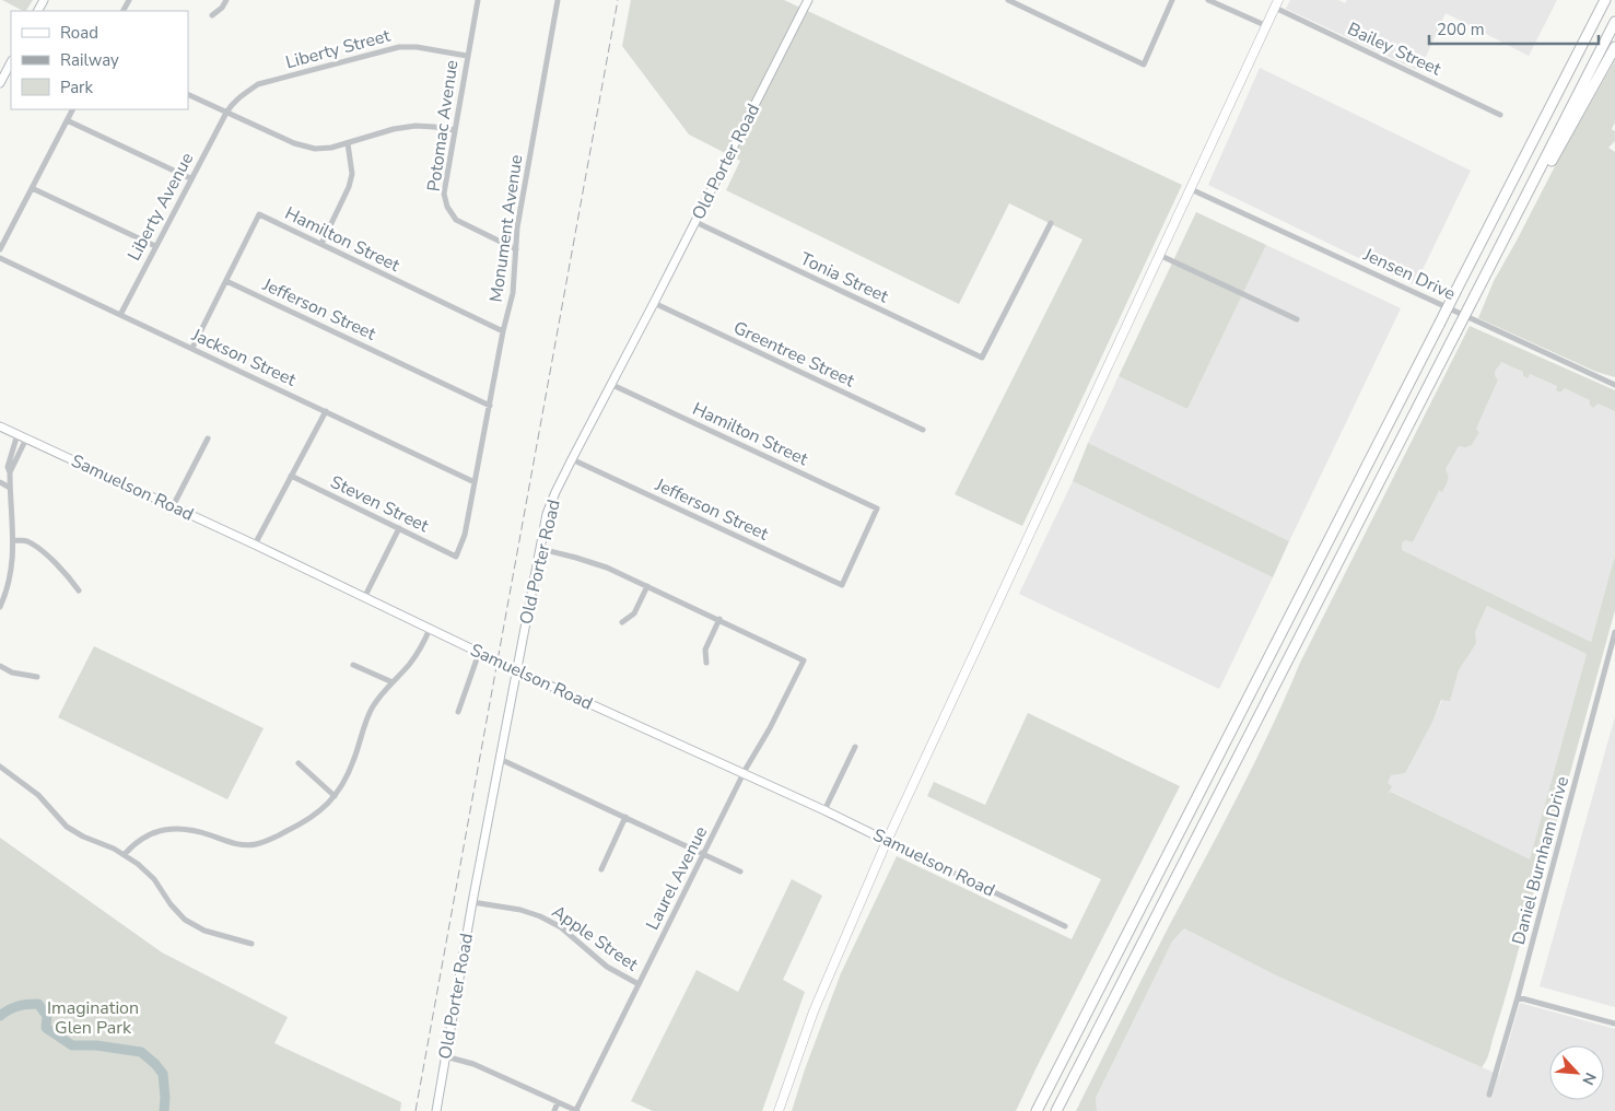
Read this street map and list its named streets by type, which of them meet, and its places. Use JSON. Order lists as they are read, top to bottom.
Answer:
{
  "streets": {
    "street": [
      "Liberty Street",
      "Bailey Street",
      "Potomac Avenue",
      "Old Porter Road",
      "Liberty Avenue",
      "Monument Avenue",
      "Hamilton Street",
      "Jensen Drive",
      "Tonia Street",
      "Jefferson Street",
      "Greentree Street",
      "Jackson Street",
      "Samuelson Road",
      "Steven Street",
      "Daniel Burnham Drive",
      "Laurel Avenue",
      "Apple Street"
    ]
  },
  "crossings": [
    ["Liberty Street", "Potomac Avenue"],
    ["Liberty Street", "Liberty Avenue"],
    ["Potomac Avenue", "Monument Avenue"],
    ["Old Porter Road", "Hamilton Street"],
    ["Old Porter Road", "Tonia Street"],
    ["Old Porter Road", "Jefferson Street"],
    ["Old Porter Road", "Greentree Street"],
    ["Old Porter Road", "Samuelson Road"],
    ["Old Porter Road", "Apple Street"],
    ["Liberty Avenue", "Jackson Street"],
    ["Monument Avenue", "Hamilton Street"],
    ["Monument Avenue", "Jefferson Street"],
    ["Monument Avenue", "Jackson Street"],
    ["Monument Avenue", "Steven Street"],
    ["Hamilton Street", "Jefferson Street"],
    ["Samuelson Road", "Laurel Avenue"],
    ["Laurel Avenue", "Apple Street"]
  ],
  "parks": ["Imagination Glen Park"],
  "legend": ["Road", "Railway", "Park"],
  "scale_bar": "200 m",
  "north": "bottom right"
}
